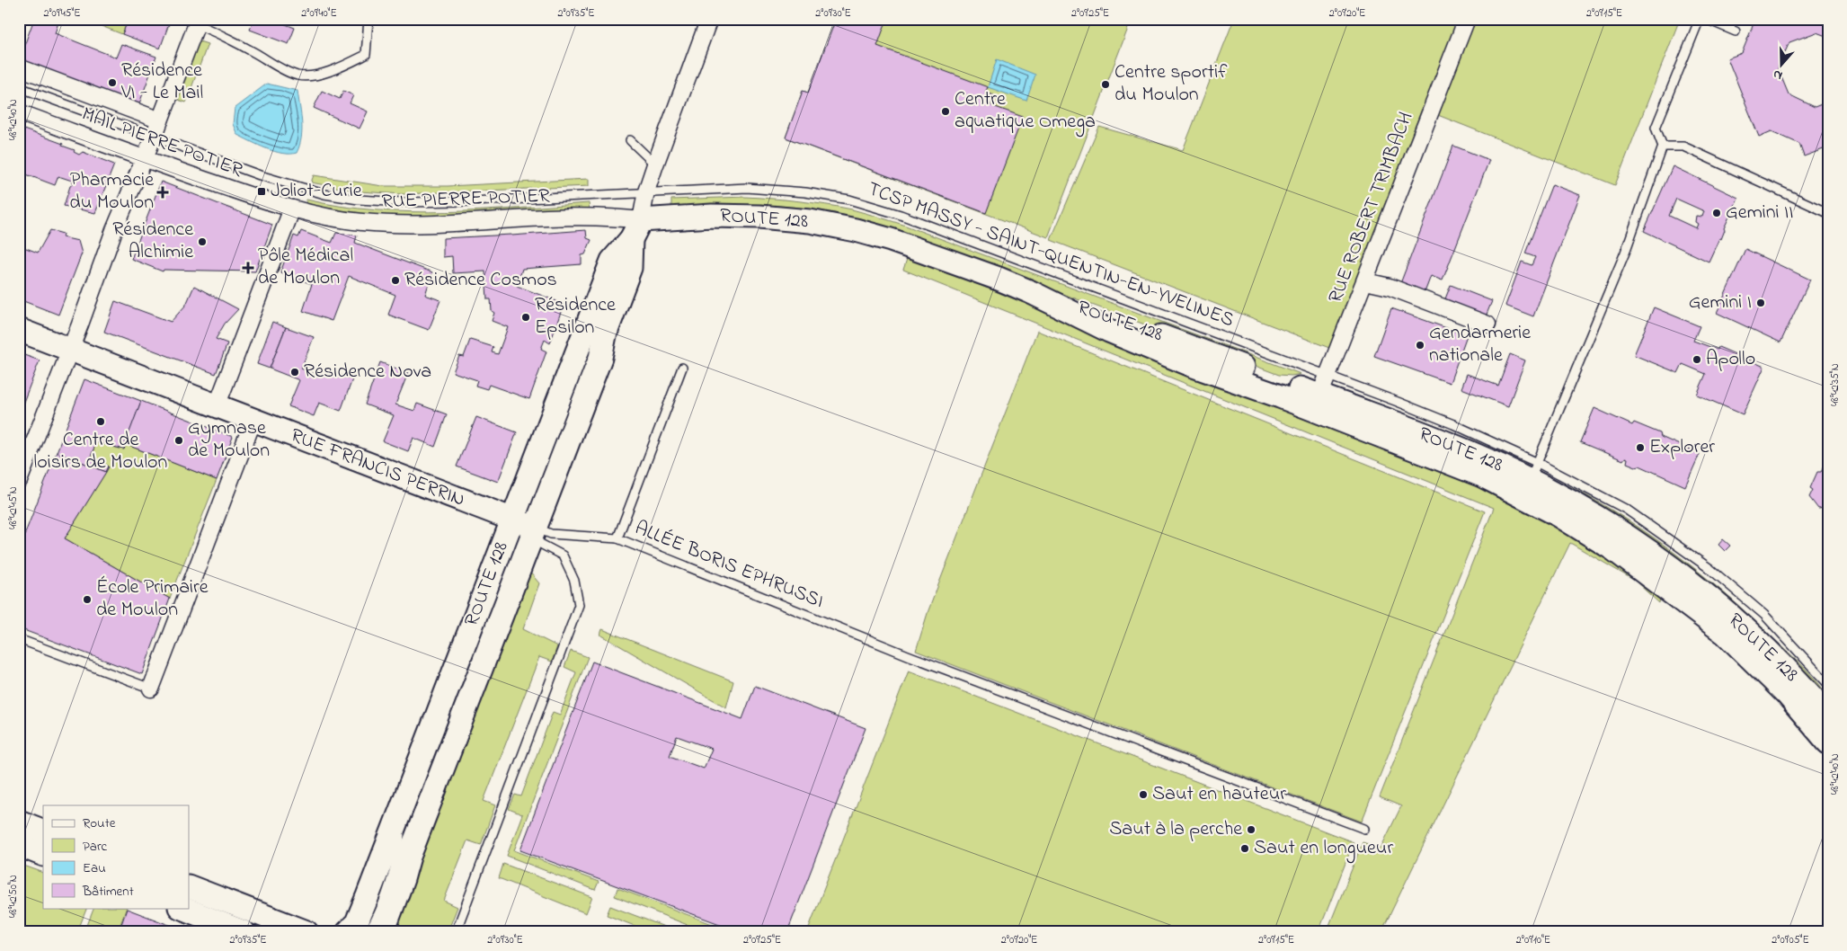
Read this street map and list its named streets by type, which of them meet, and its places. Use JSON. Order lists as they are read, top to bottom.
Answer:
{
  "streets": {
    "main road": ["ROUTE 128", "RUE FRANCIS PERRIN"],
    "street": ["MAIL PIERRE POTIER", "RUE PIERRE POTIER", "RUE ROBERT TRIMBACH"],
    "lane": ["TCSP MASSY - SAINT-QUENTIN-EN-YVELINES", "ALLÉE BORIS EPHRUSSI"]
  },
  "crossings": [
    ["MAIL PIERRE POTIER", "RUE PIERRE POTIER"],
    ["RUE PIERRE POTIER", "ROUTE 128"],
    ["RUE ROBERT TRIMBACH", "ROUTE 128"],
    ["RUE ROBERT TRIMBACH", "TCSP MASSY - SAINT-QUENTIN-EN-YVELINES"],
    ["ROUTE 128", "TCSP MASSY - SAINT-QUENTIN-EN-YVELINES"],
    ["ROUTE 128", "RUE FRANCIS PERRIN"],
    ["ROUTE 128", "ALLÉE BORIS EPHRUSSI"],
    ["RUE FRANCIS PERRIN", "ALLÉE BORIS EPHRUSSI"]
  ],
  "places": {
    "other": [
      "Résidence VI - Le Mail",
      "Centre sportif du Moulon",
      "Centre aquatique Omega",
      "Gemini II",
      "Résidence Alchimie",
      "Résidence Cosmos",
      "Gemini I",
      "Résidence Epsilon",
      "Gendarmerie nationale",
      "Apollo",
      "Résidence Nova",
      "Centre de loisirs de Moulon",
      "Gymnase de Moulon",
      "Explorer",
      "École Primaire de Moulon",
      "Saut en hauteur",
      "Saut à la perche",
      "Saut en longueur"
    ],
    "transit": ["Joliot-Curie"],
    "health": ["Pharmacie du Moulon", "Pôle Médical de Moulon"]
  },
  "legend": [
    "Route",
    "Parc",
    "Eau",
    "Bâtiment"
  ],
  "north": "bottom",
  "coordinates": [
    "2°09'45\"E",
    "2°09'40\"E",
    "2°09'35\"E",
    "2°09'30\"E",
    "2°09'25\"E",
    "2°09'20\"E",
    "2°09'15\"E",
    "48°42'40\"N",
    "48°42'35\"N",
    "48°42'45\"N",
    "48°42'50\"N",
    "2°09'10\"E",
    "2°09'05\"E"
  ]
}
